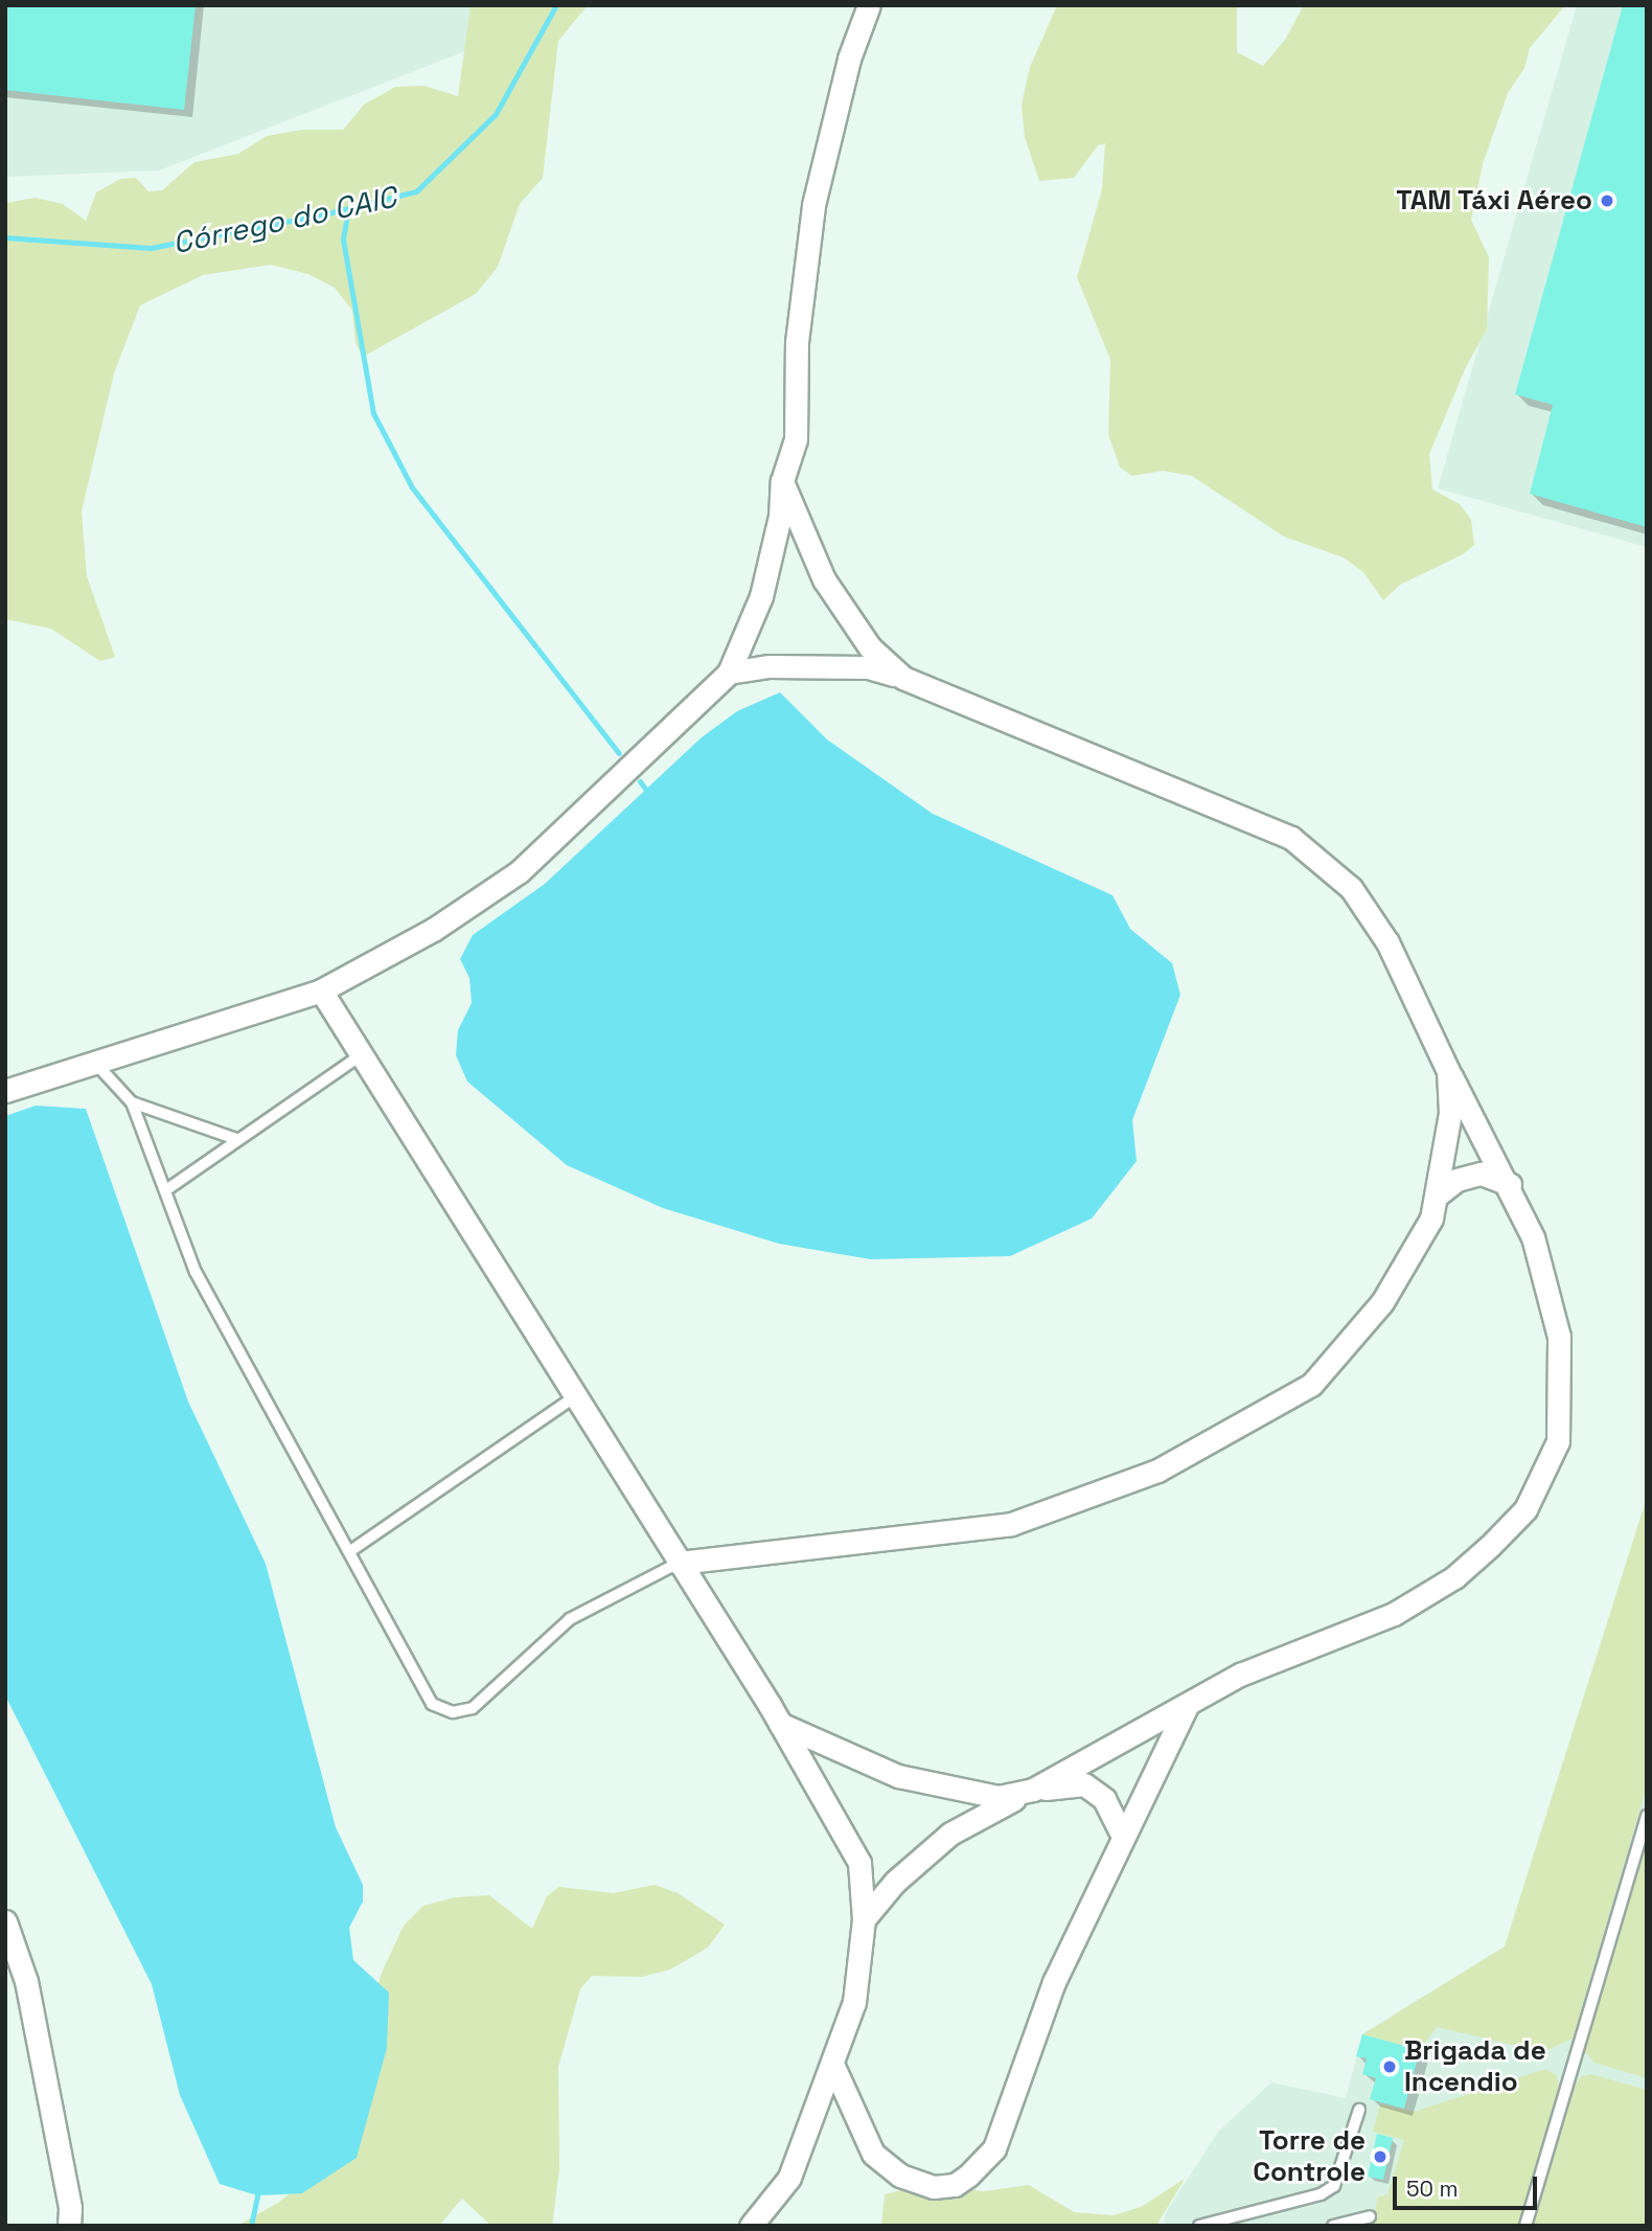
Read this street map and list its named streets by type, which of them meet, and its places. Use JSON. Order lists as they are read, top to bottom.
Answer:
{
  "water": ["Córrego do CAIC"],
  "places": ["TAM Táxi Aéreo", "Brigada de Incendio", "Torre de Controle"],
  "scale_bar": "50 m"
}
